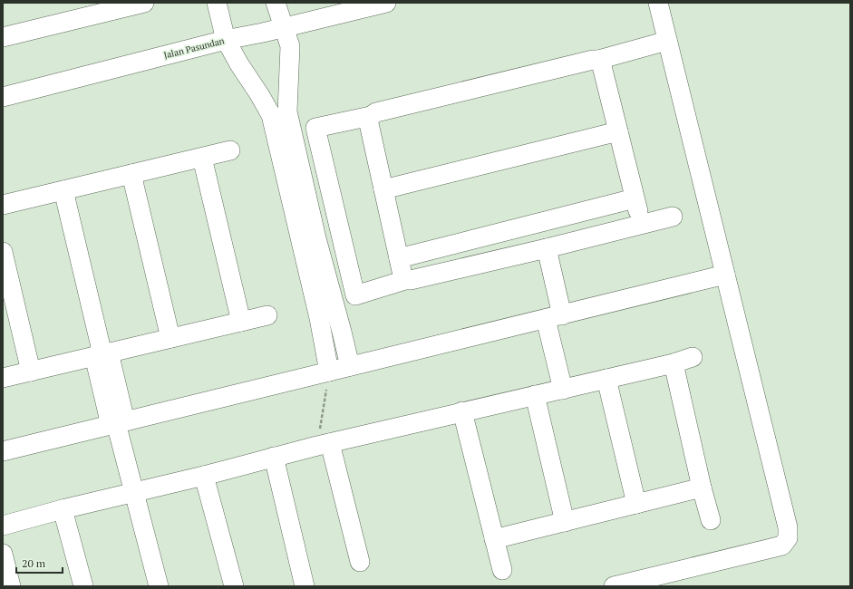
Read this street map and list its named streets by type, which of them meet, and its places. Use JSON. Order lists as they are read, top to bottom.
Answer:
{
  "streets": {
    "street": ["Jalan Pasundan"]
  },
  "scale_bar": "20 m"
}
